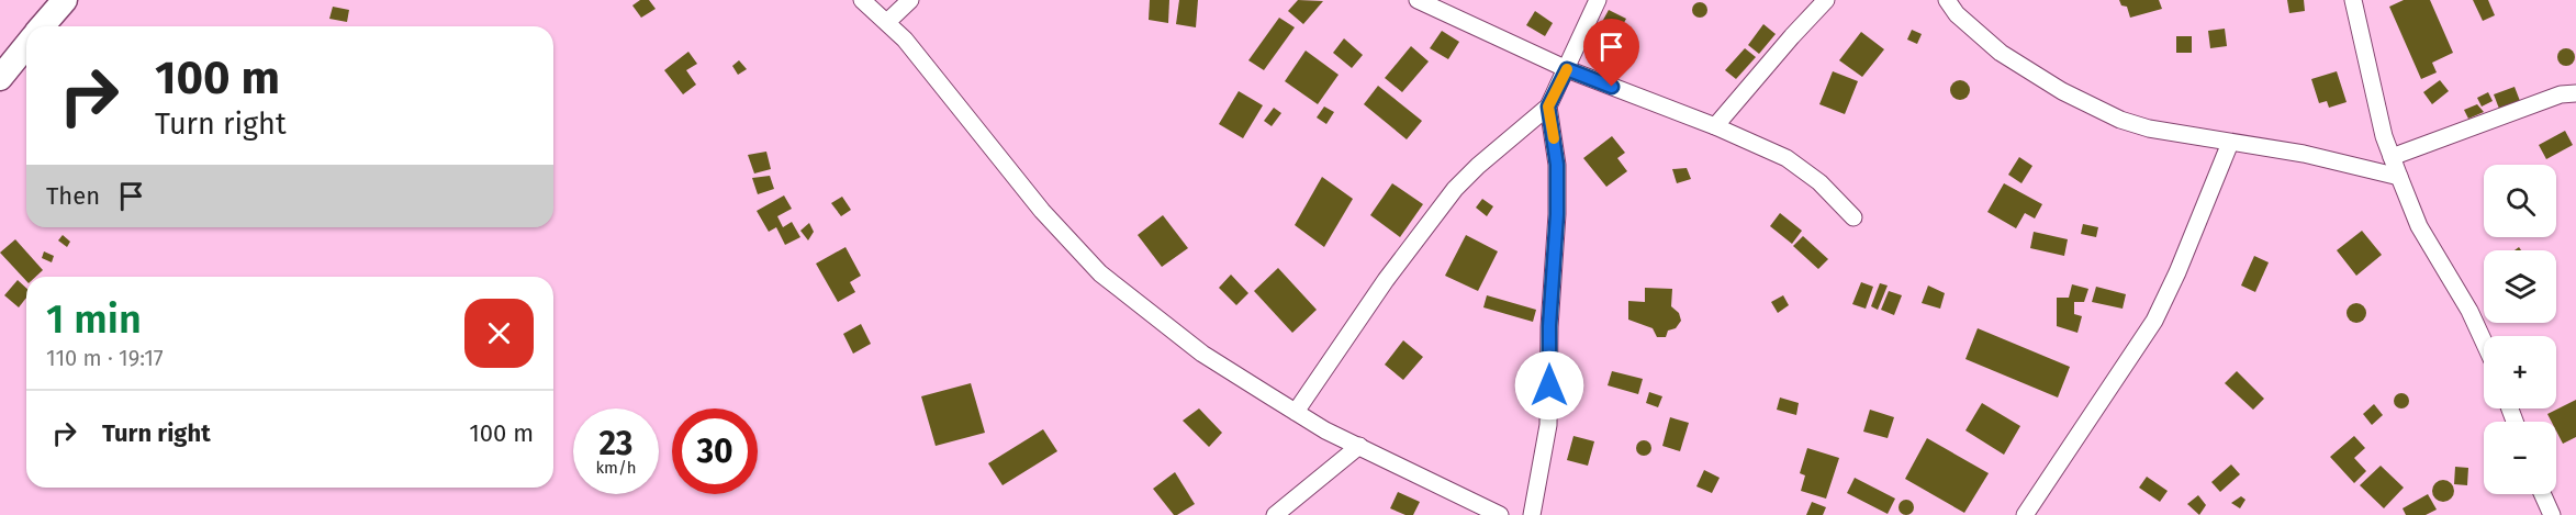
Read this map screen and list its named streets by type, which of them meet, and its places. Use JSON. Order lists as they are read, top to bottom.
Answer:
{
  "page": {
    "turn": ["100 m", "Turn right"],
    "map_buttons": ["+", "−"],
    "then": "Then",
    "heading": ["1 min", "110 m · 19:17"],
    "list": [
      {
        "name": "Turn right",
        "value": "100 m"
      }
    ],
    "speed": "23 km/h",
    "limit": "30"
  }
}
